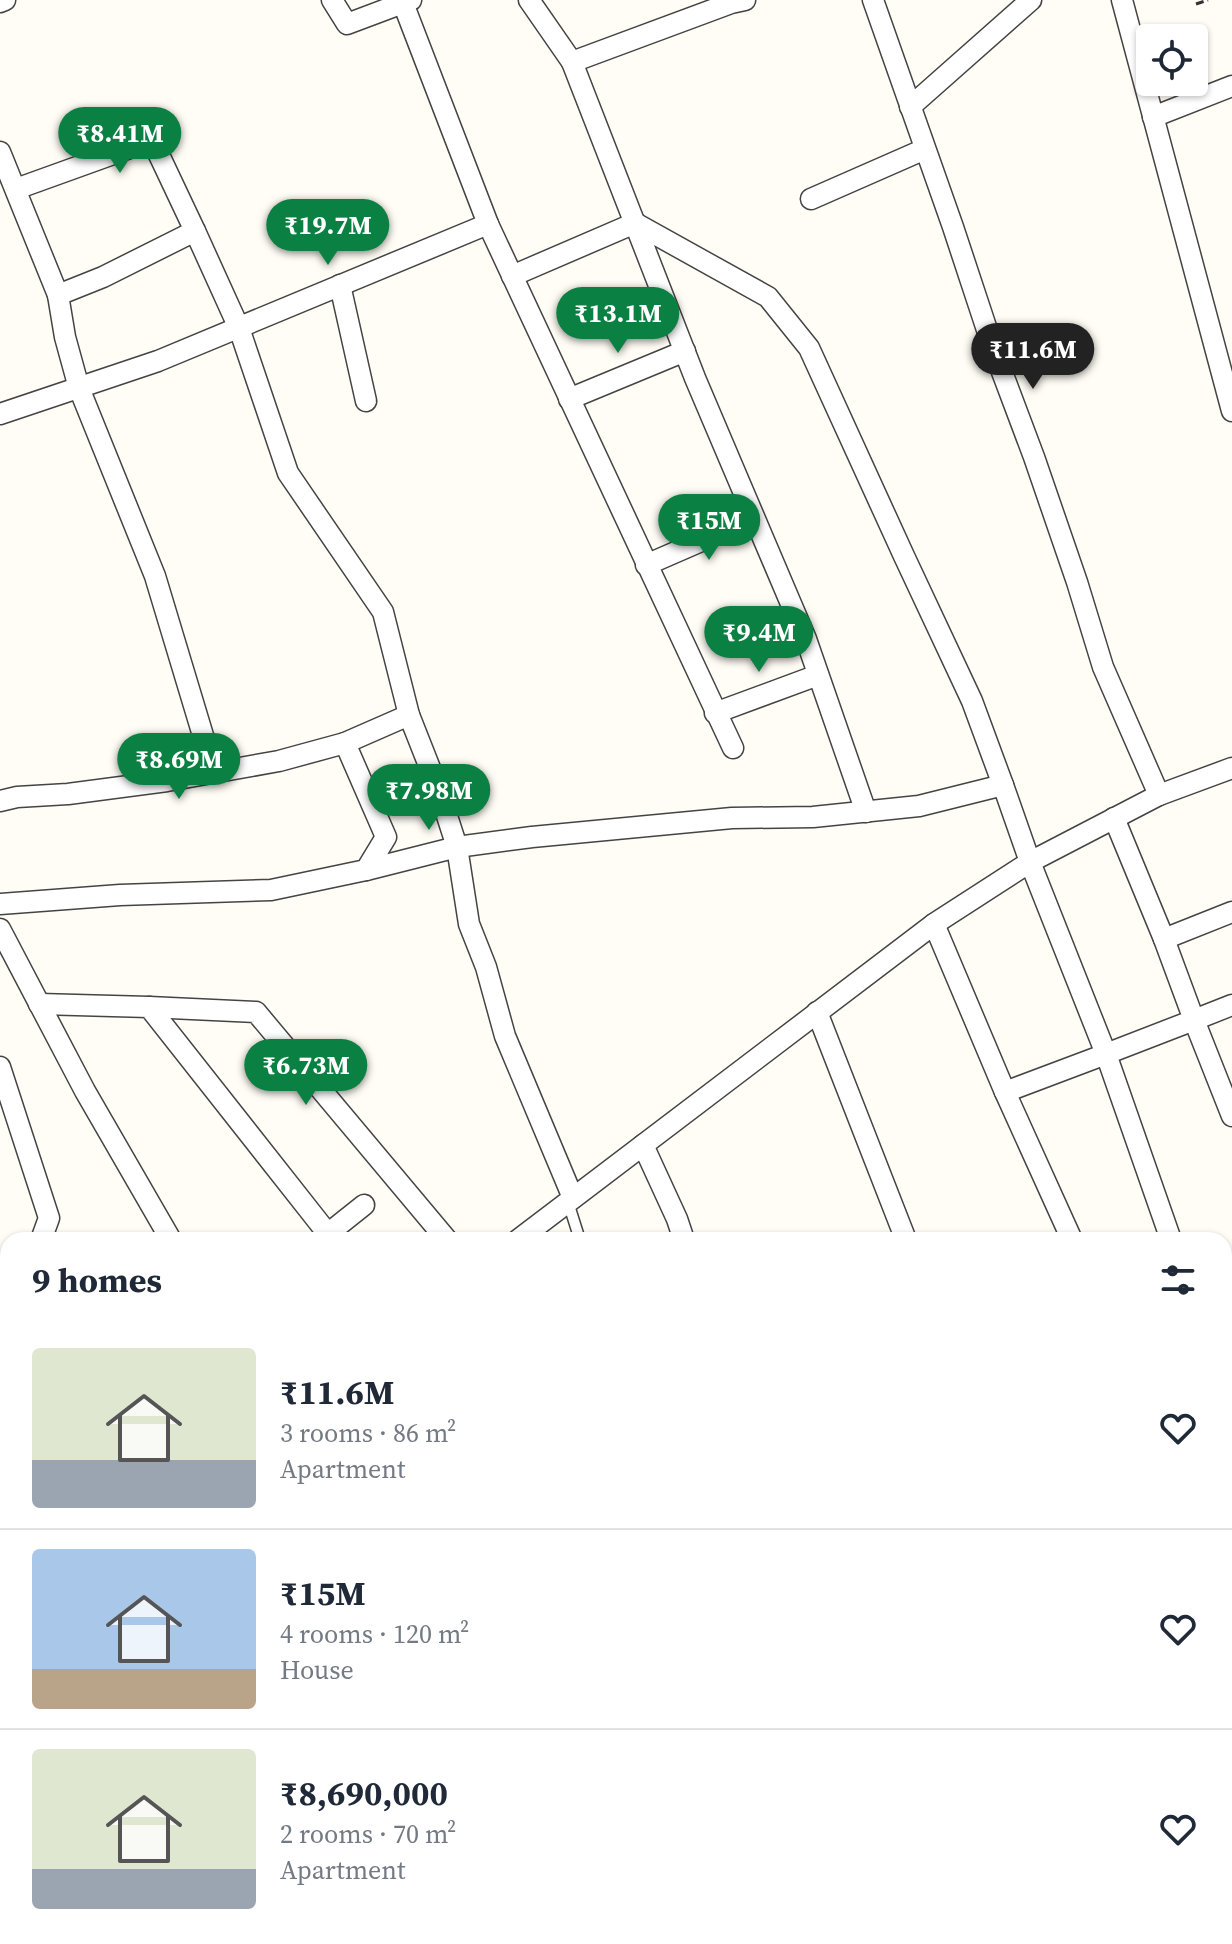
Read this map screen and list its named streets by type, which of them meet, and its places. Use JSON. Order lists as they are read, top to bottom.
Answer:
{
  "page": {
    "price": [
      "₹8.41M",
      "₹19.7M",
      "₹13.1M",
      "₹11.6M",
      "₹15M",
      "₹9.4M",
      "₹8.69M",
      "₹7.98M",
      "₹6.73M"
    ],
    "heading": "9 homes",
    "list": [
      {
        "name": "₹11.6M",
        "note": "3 rooms · 86 m² · Apartment"
      },
      {
        "name": "₹15M",
        "note": "4 rooms · 120 m² · House"
      },
      {
        "name": "₹8,690,000",
        "note": "2 rooms · 70 m² · Apartment"
      }
    ]
  }
}
